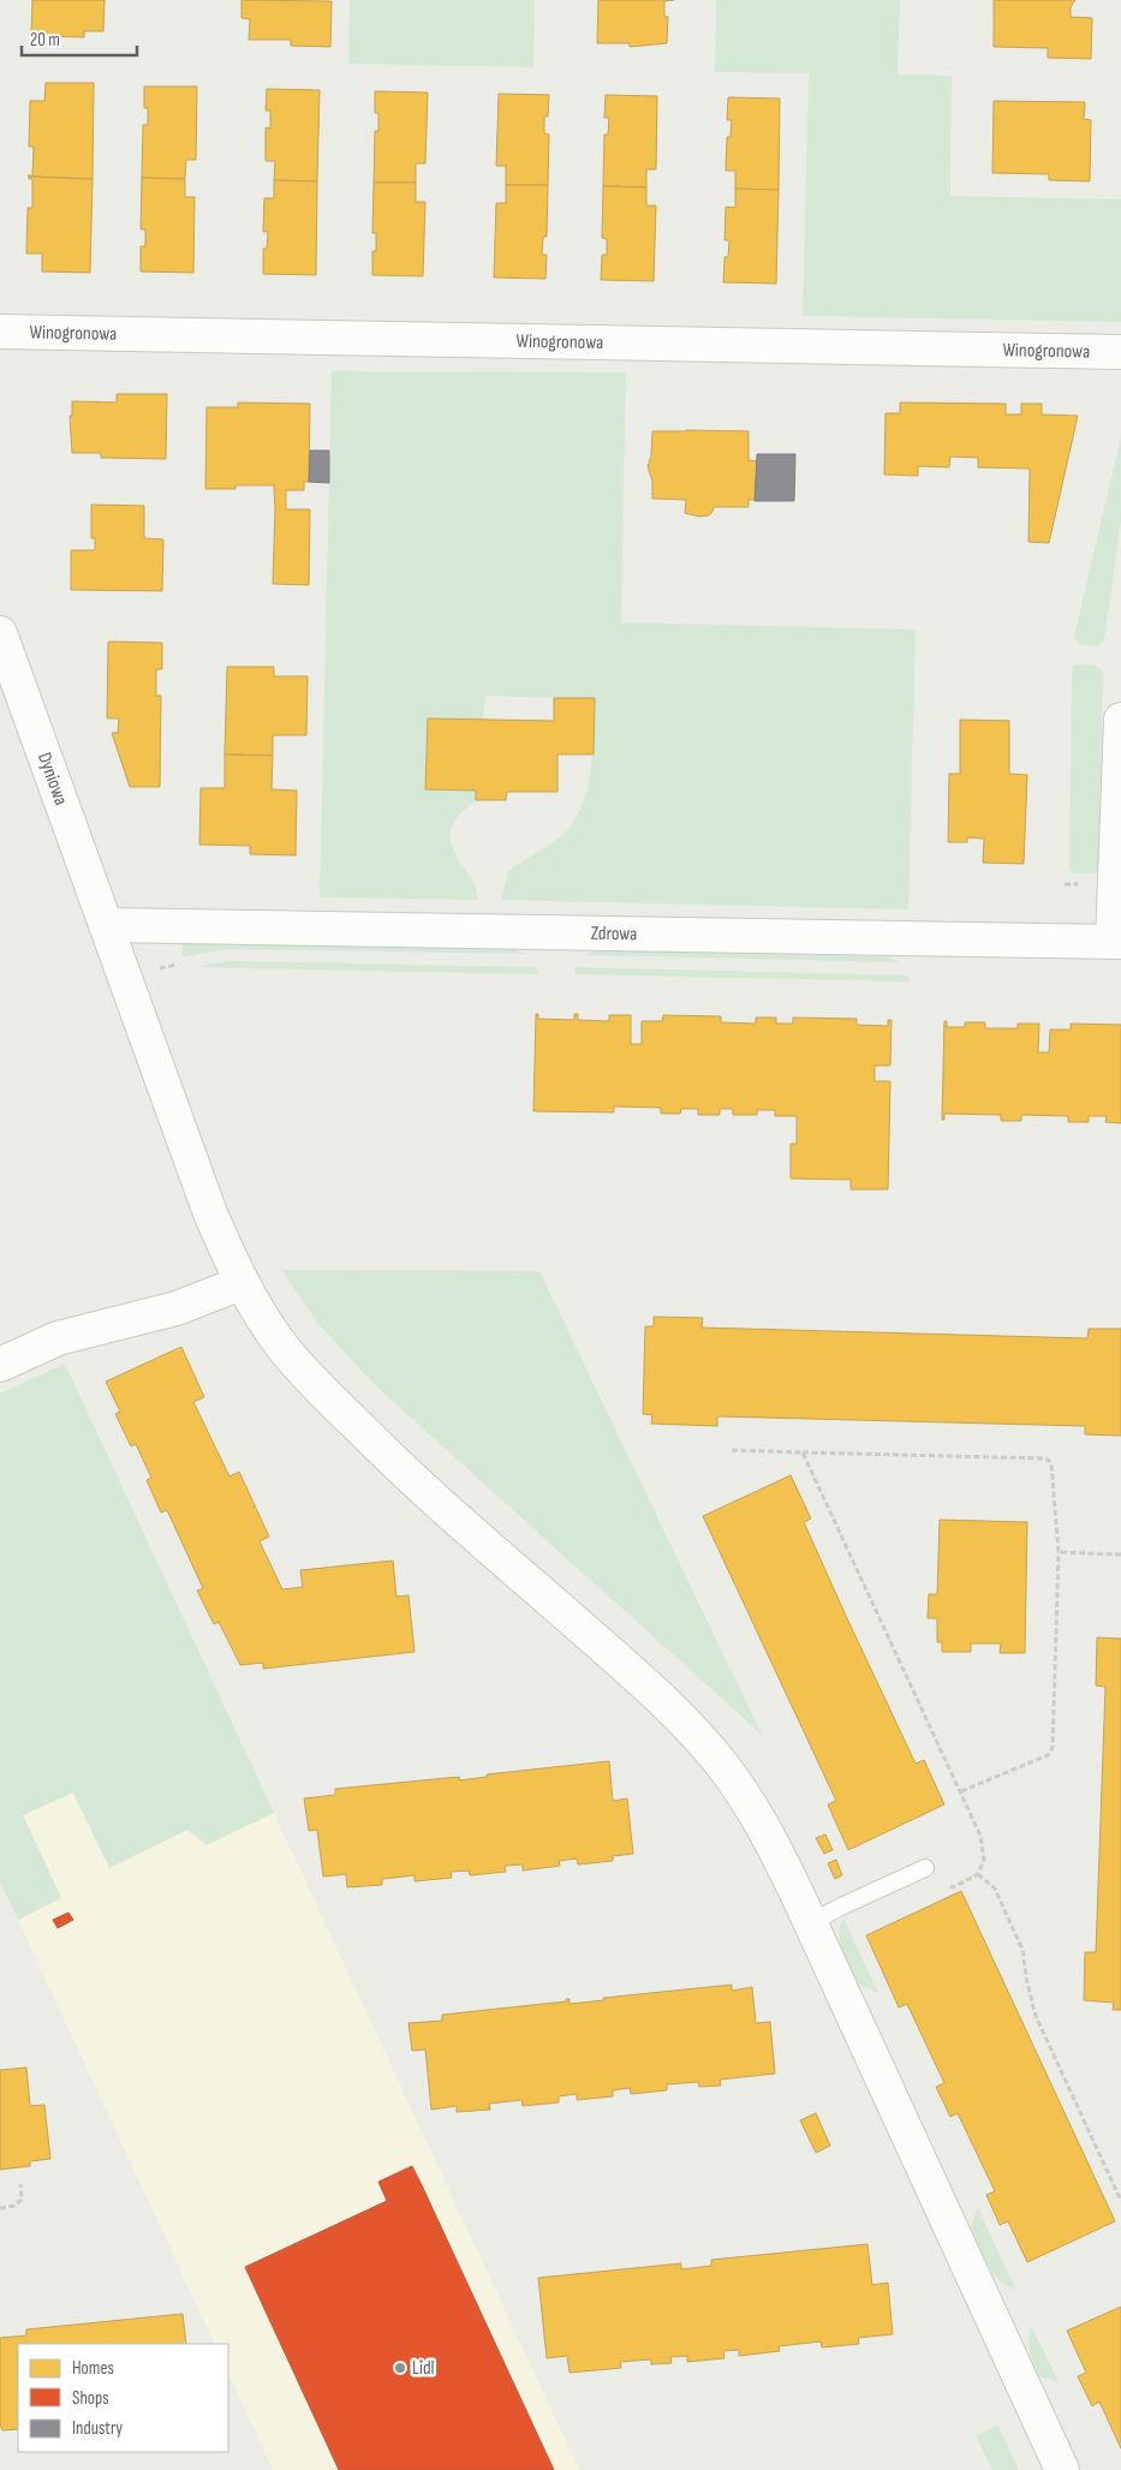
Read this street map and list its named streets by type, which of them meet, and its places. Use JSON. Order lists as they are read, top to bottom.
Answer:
{
  "streets": {
    "street": ["Winogronowa", "Dyniowa", "Zdrowa"]
  },
  "crossings": [
    ["Dyniowa", "Zdrowa"]
  ],
  "places": ["Lidl"],
  "legend": ["Homes", "Shops", "Industry"],
  "scale_bar": "20 m"
}
